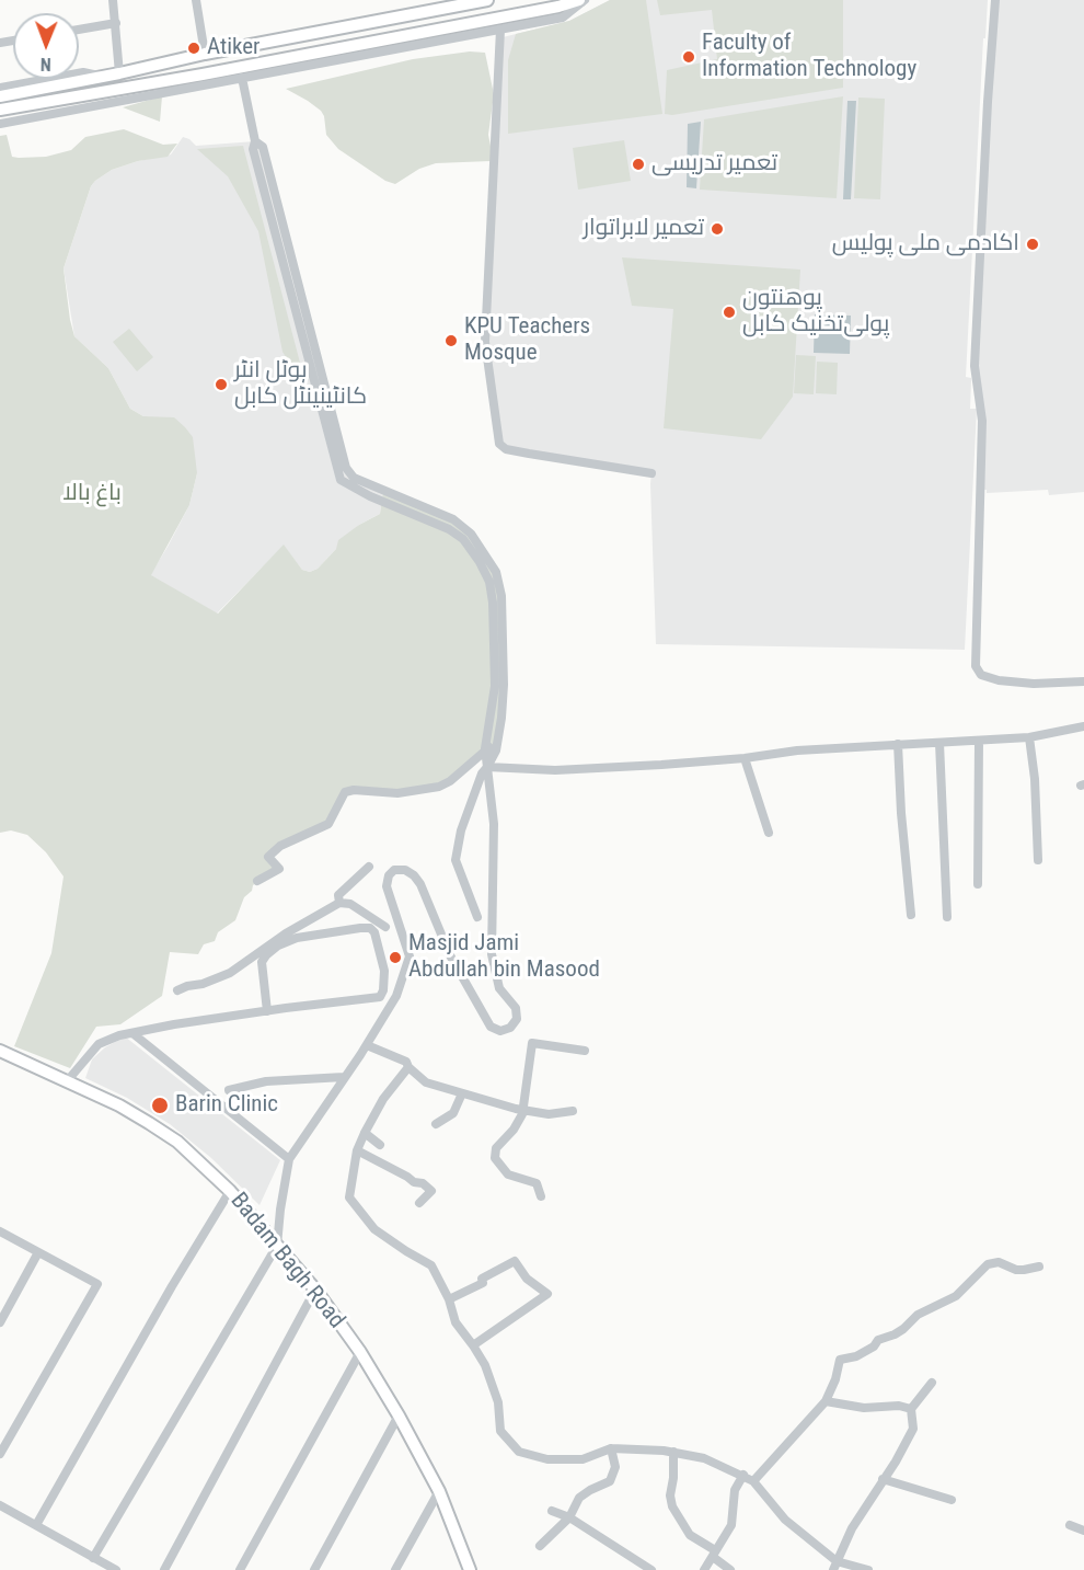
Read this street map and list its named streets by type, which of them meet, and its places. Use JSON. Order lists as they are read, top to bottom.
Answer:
{
  "streets": {
    "main road": ["Badam Bagh Road"]
  },
  "parks": ["باغ بالا"],
  "places": [
    "Atiker",
    "Faculty of Information Technology",
    "تعمیر تدریسی",
    "تعمیر لابراتوار",
    "اکادمی ملی پولیس",
    "پوهنتون پولی‌تخنیک کابل",
    "KPU Teachers Mosque",
    "ہوٹل انٹر کانٹینینٹل کابل",
    "Masjid Jami Abdullah bin Masood",
    "Barin Clinic"
  ],
  "north": "bottom"
}
